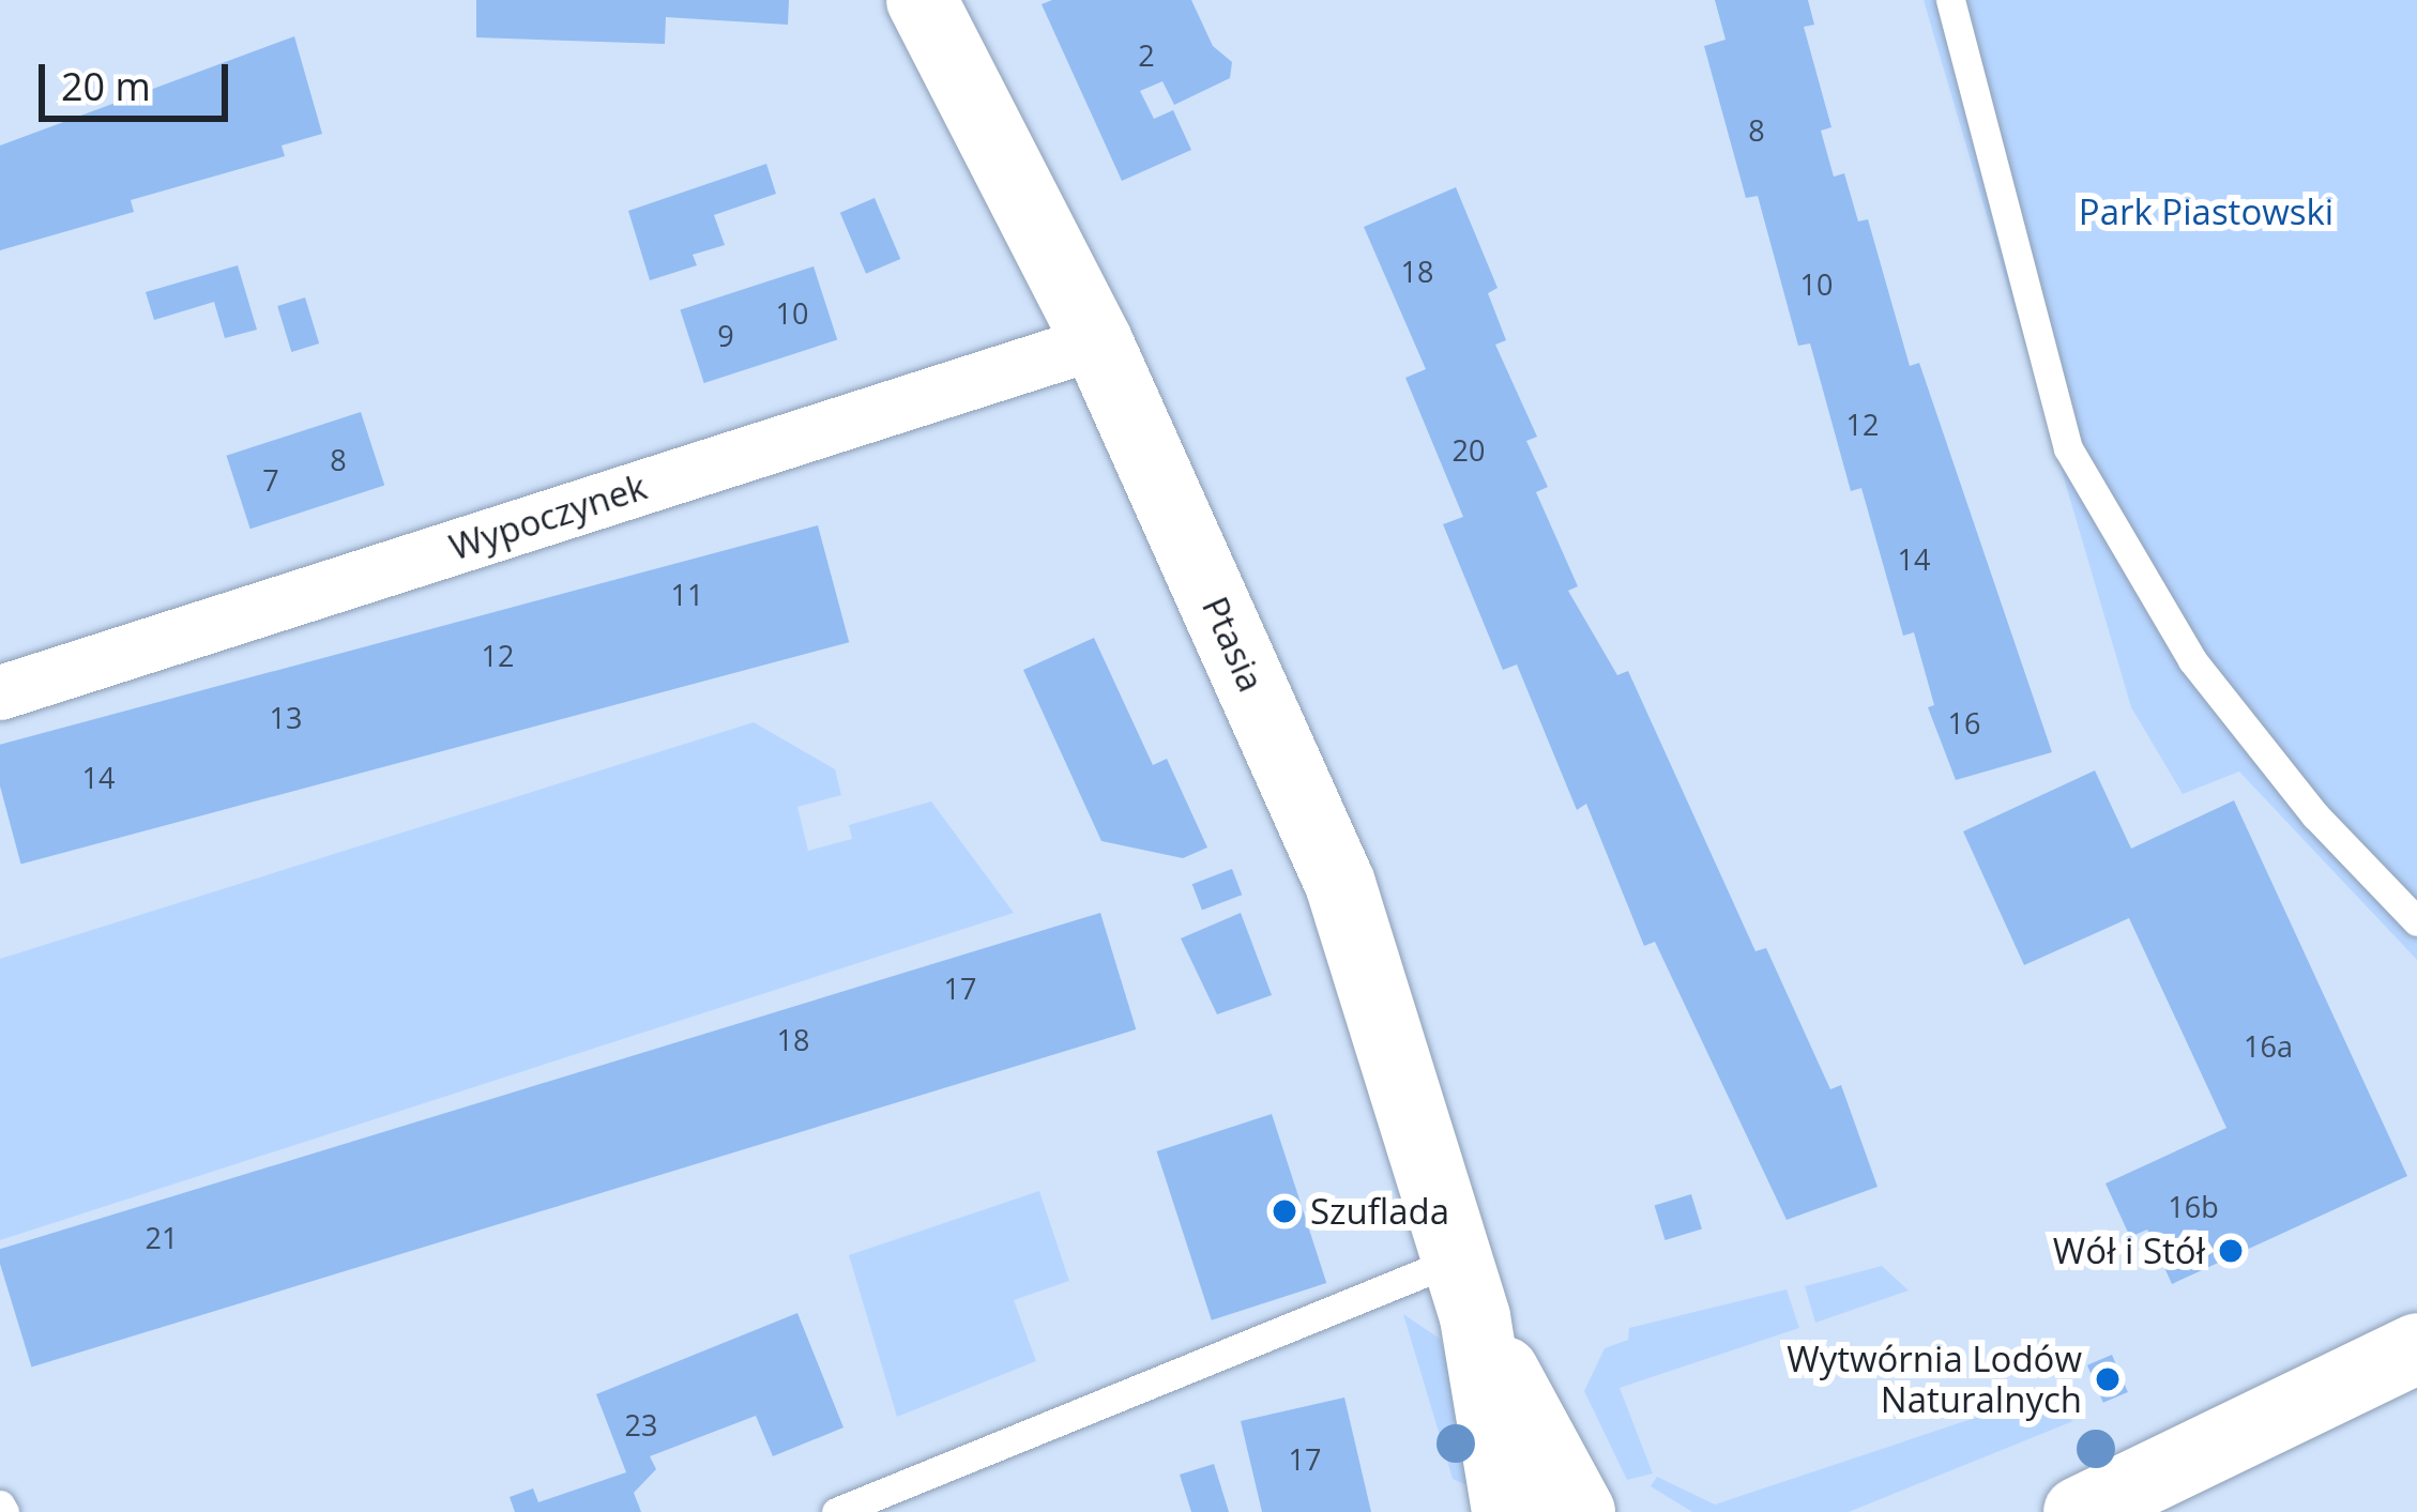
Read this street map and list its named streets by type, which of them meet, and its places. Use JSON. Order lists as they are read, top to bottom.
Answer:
{
  "streets": {
    "street": ["Wypoczynek", "Ptasia"]
  },
  "crossings": [
    ["Wypoczynek", "Ptasia"]
  ],
  "parks": ["Park Piastowski"],
  "places": ["Szuflada", "Wół i Stół", "Wytwórnia Lodów Naturalnych"],
  "house_numbers": [
    "2",
    "8",
    "18",
    "10",
    "10",
    "9",
    "12",
    "20",
    "8",
    "7",
    "14",
    "11",
    "12",
    "13",
    "16",
    "14",
    "17",
    "18",
    "16a",
    "16b",
    "21",
    "23",
    "17"
  ],
  "scale_bar": "20 m"
}
